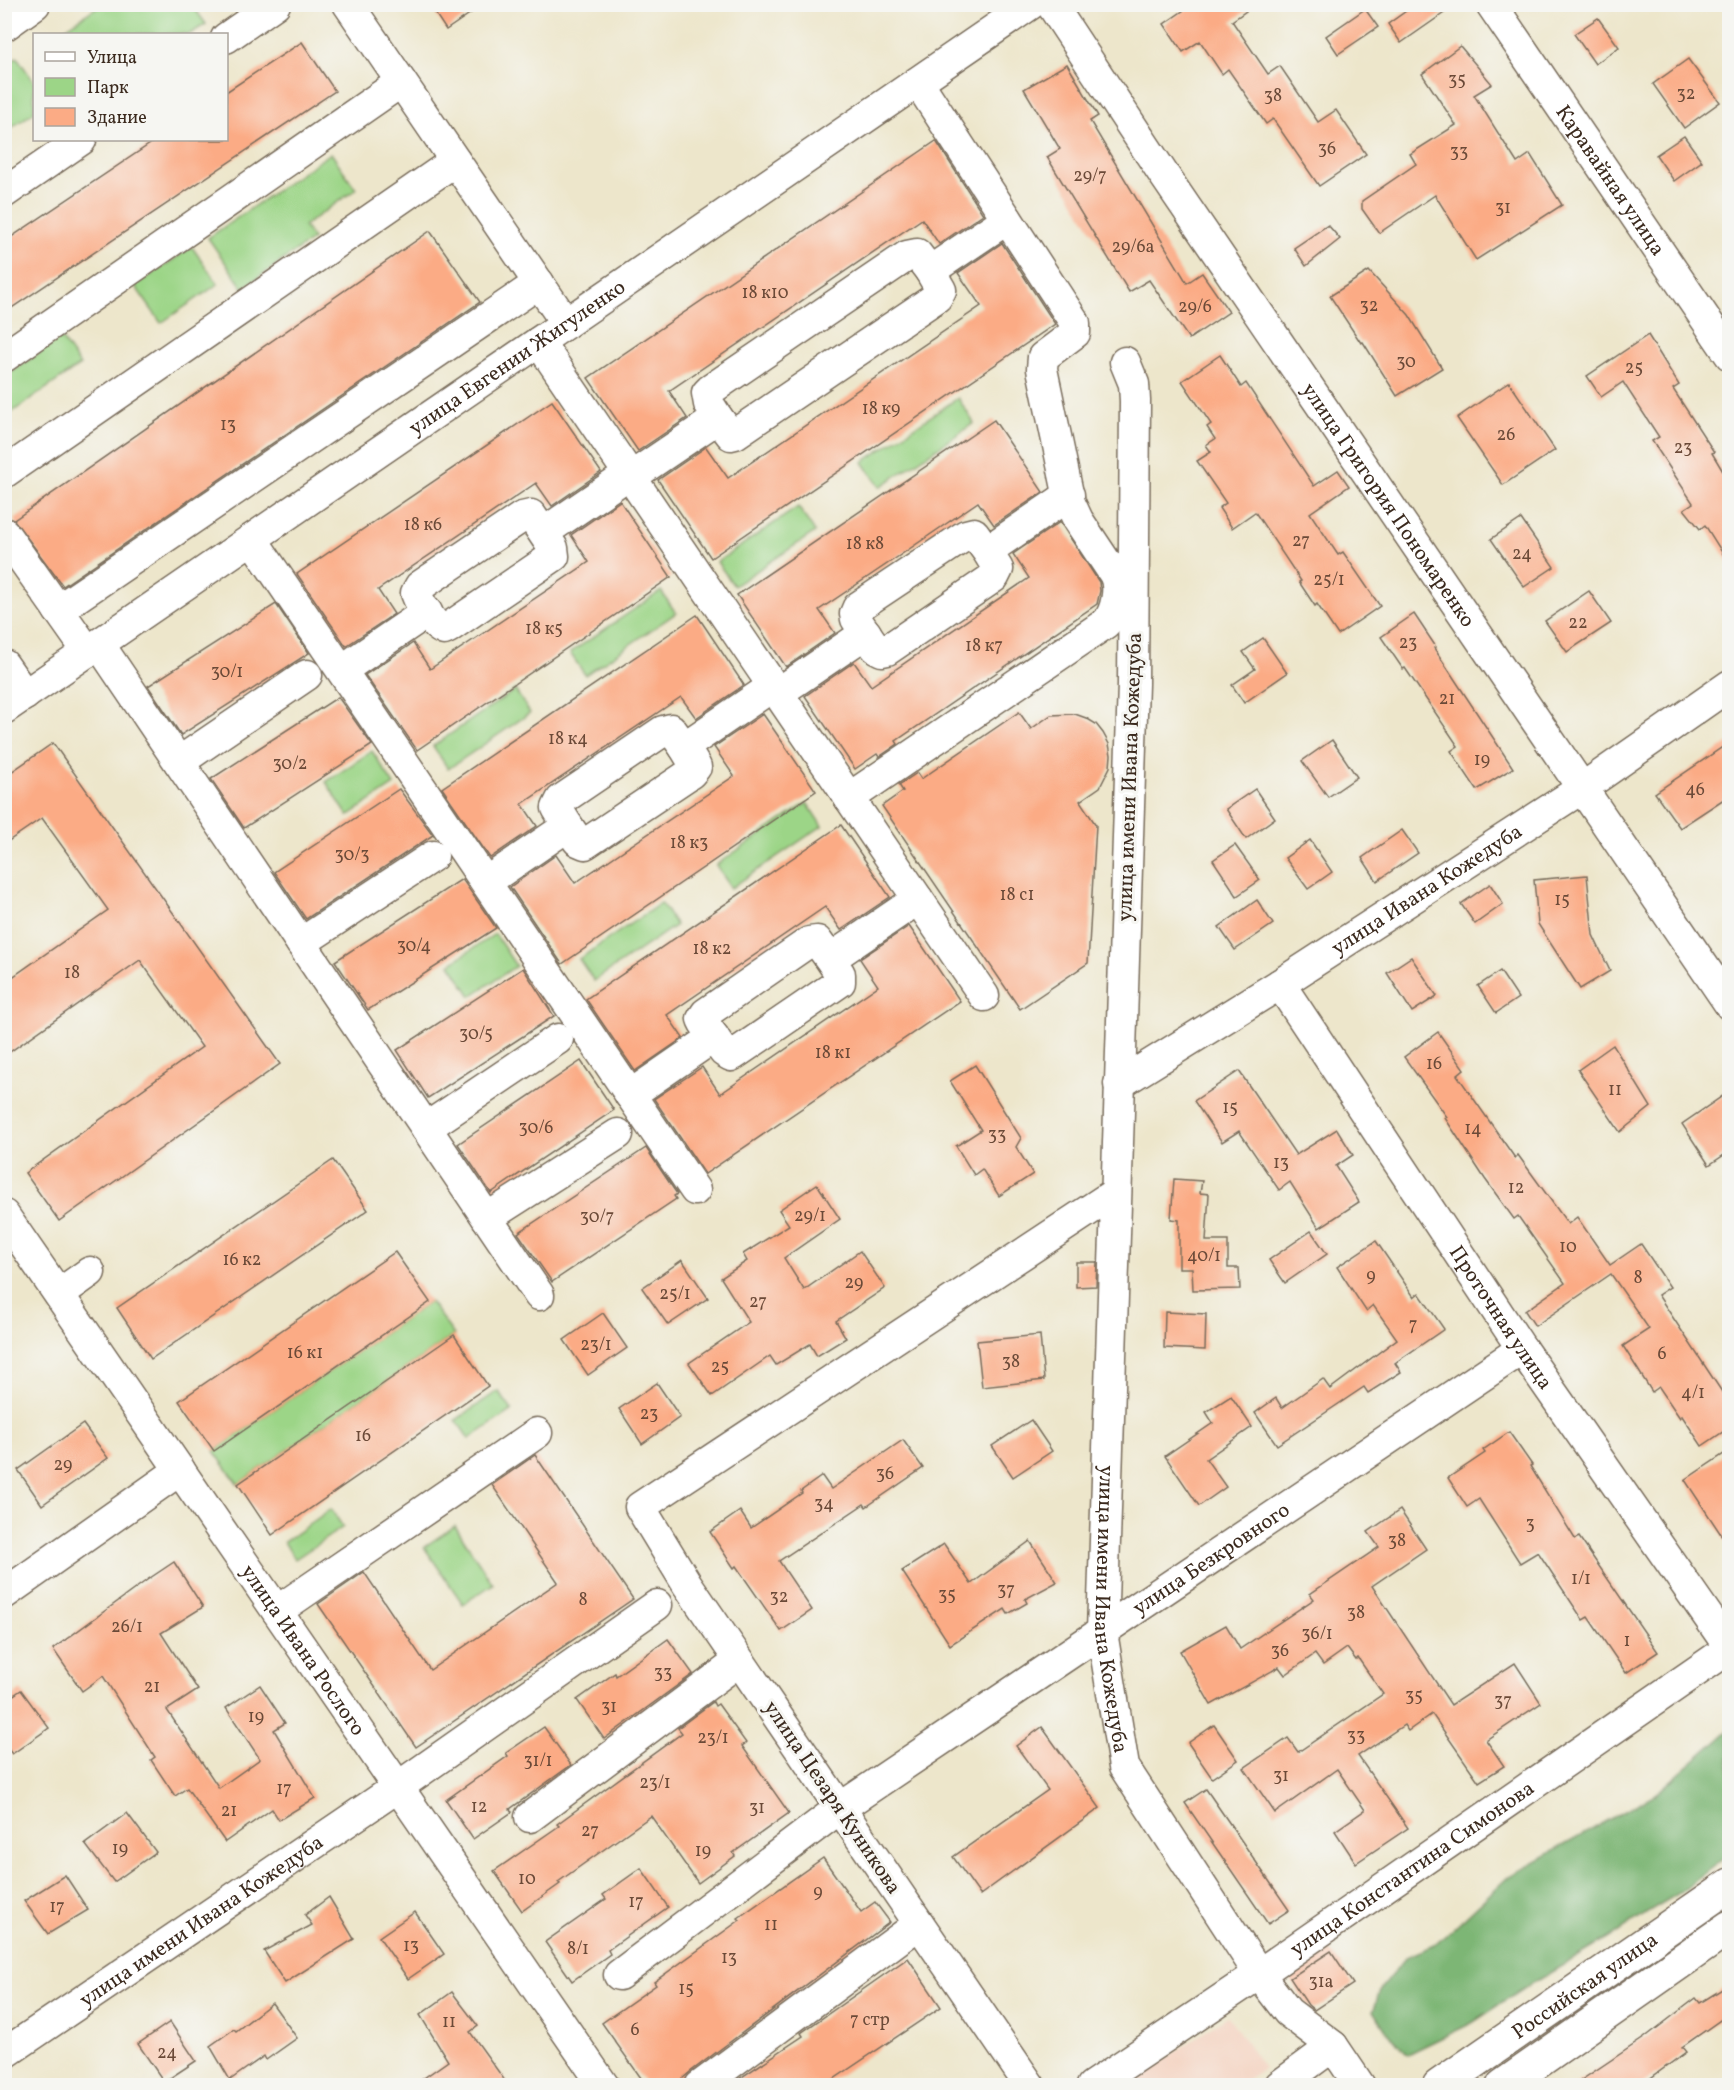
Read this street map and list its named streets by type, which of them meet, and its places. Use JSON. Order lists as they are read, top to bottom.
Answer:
{
  "streets": {
    "main road": ["Российская улица"],
    "street": [
      "Каравайная улица",
      "улица Евгении Жигуленко",
      "улица Григория Пономаренко",
      "улица имени Ивана Кожедуба",
      "улица Ивана Кожедуба",
      "Проточная улица",
      "улица Безкровного",
      "улица Ивана Рослого",
      "улица Цезаря Куникова",
      "улица Константина Симонова"
    ]
  },
  "crossings": [
    ["улица Григория Пономаренко", "улица Ивана Кожедуба"],
    ["улица имени Ивана Кожедуба", "улица Ивана Кожедуба"],
    ["улица имени Ивана Кожедуба", "улица Безкровного"],
    ["улица имени Ивана Кожедуба", "улица Ивана Рослого"],
    ["улица имени Ивана Кожедуба", "улица Цезаря Куникова"],
    ["улица имени Ивана Кожедуба", "улица Константина Симонова"],
    ["улица Ивана Кожедуба", "Проточная улица"],
    ["Проточная улица", "улица Безкровного"],
    ["Проточная улица", "улица Константина Симонова"],
    ["улица Безкровного", "улица Цезаря Куникова"]
  ],
  "house_numbers": [
    "35",
    "32",
    "38",
    "36",
    "33",
    "29/7",
    "31",
    "29/6а",
    "18 к10",
    "32",
    "29/6",
    "30",
    "25",
    "18 к9",
    "13",
    "26",
    "23",
    "18 к6",
    "27",
    "18 к8",
    "24",
    "25/1",
    "22",
    "18 к5",
    "23",
    "18 к7",
    "30/1",
    "21",
    "18 к4",
    "19",
    "30/2",
    "46",
    "18 к3",
    "30/3",
    "18 с1",
    "15",
    "30/4",
    "18 к2",
    "18",
    "30/5",
    "18 к1",
    "16",
    "11",
    "15",
    "30/6",
    "14",
    "33",
    "13",
    "12",
    "29/1",
    "30/7",
    "10",
    "40/1",
    "16 к2",
    "9",
    "8",
    "29",
    "25/1",
    "27",
    "7",
    "23/1",
    "16 к1",
    "6",
    "38",
    "25",
    "4/1",
    "23",
    "16",
    "29",
    "36",
    "34",
    "3",
    "38",
    "1/1",
    "37",
    "35",
    "32",
    "8",
    "38",
    "26/1",
    "36/1",
    "1",
    "36",
    "33",
    "21",
    "35",
    "37",
    "31",
    "19",
    "33",
    "23/1",
    "31/1",
    "31",
    "23/1",
    "17",
    "12",
    "31",
    "21",
    "27",
    "19",
    "19",
    "10",
    "9",
    "17",
    "17",
    "11",
    "13",
    "8/1",
    "13",
    "31а",
    "15",
    "7 стр",
    "11",
    "6",
    "24"
  ],
  "legend": ["Улица", "Парк", "Здание"]
}
